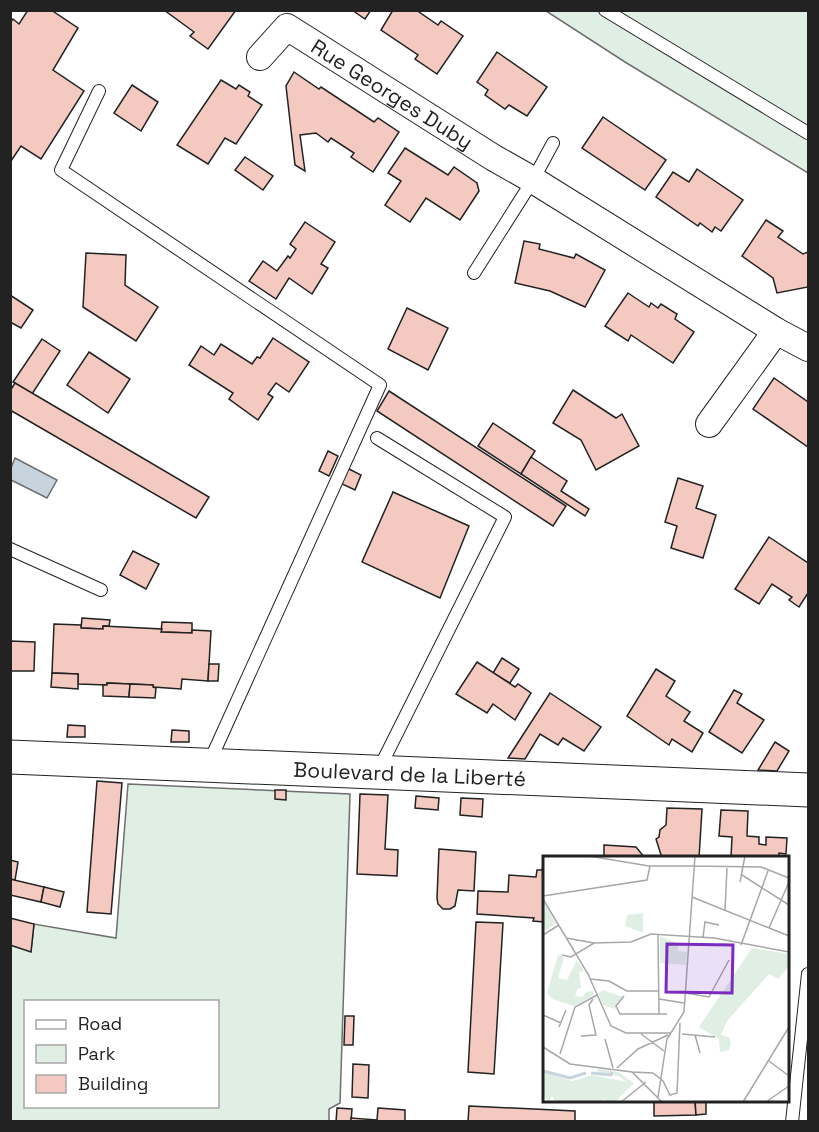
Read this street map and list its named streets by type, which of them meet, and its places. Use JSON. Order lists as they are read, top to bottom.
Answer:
{
  "streets": {
    "main road": ["Boulevard de la Liberté"],
    "street": ["Rue Georges Duby"]
  },
  "legend": ["Road", "Park", "Building"]
}
